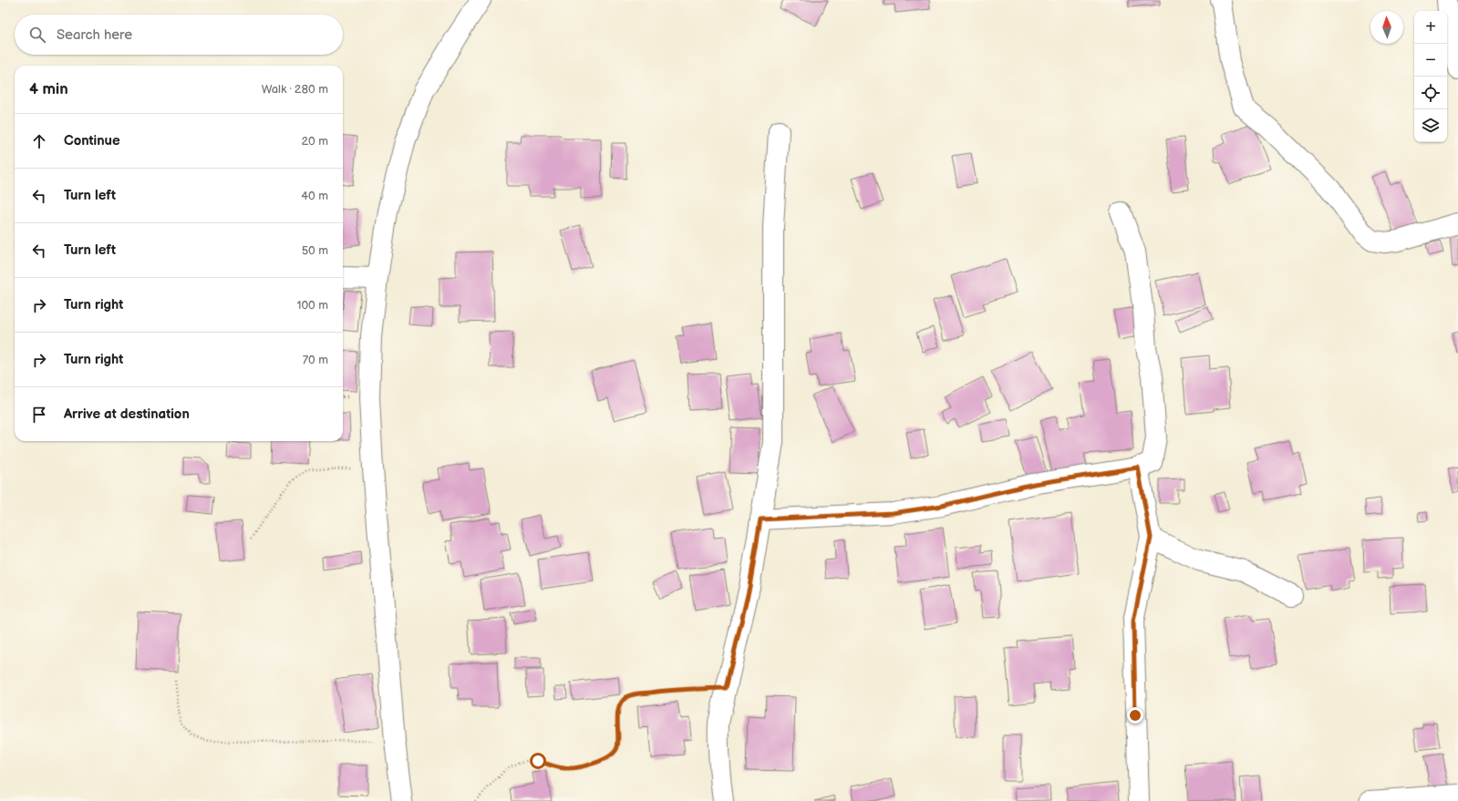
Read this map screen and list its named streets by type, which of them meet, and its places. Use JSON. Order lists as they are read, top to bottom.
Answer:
{
  "north": "top",
  "page": {
    "map_buttons": ["+", "−"],
    "search": "Search here",
    "heading": ["4 min", "Walk · 280 m"],
    "list": [
      ["Continue", "20 m"],
      ["Turn left", "40 m"],
      ["Turn left", "50 m"],
      ["Turn right", "100 m"],
      ["Turn right", "70 m"],
      "Arrive at destination"
    ]
  }
}
